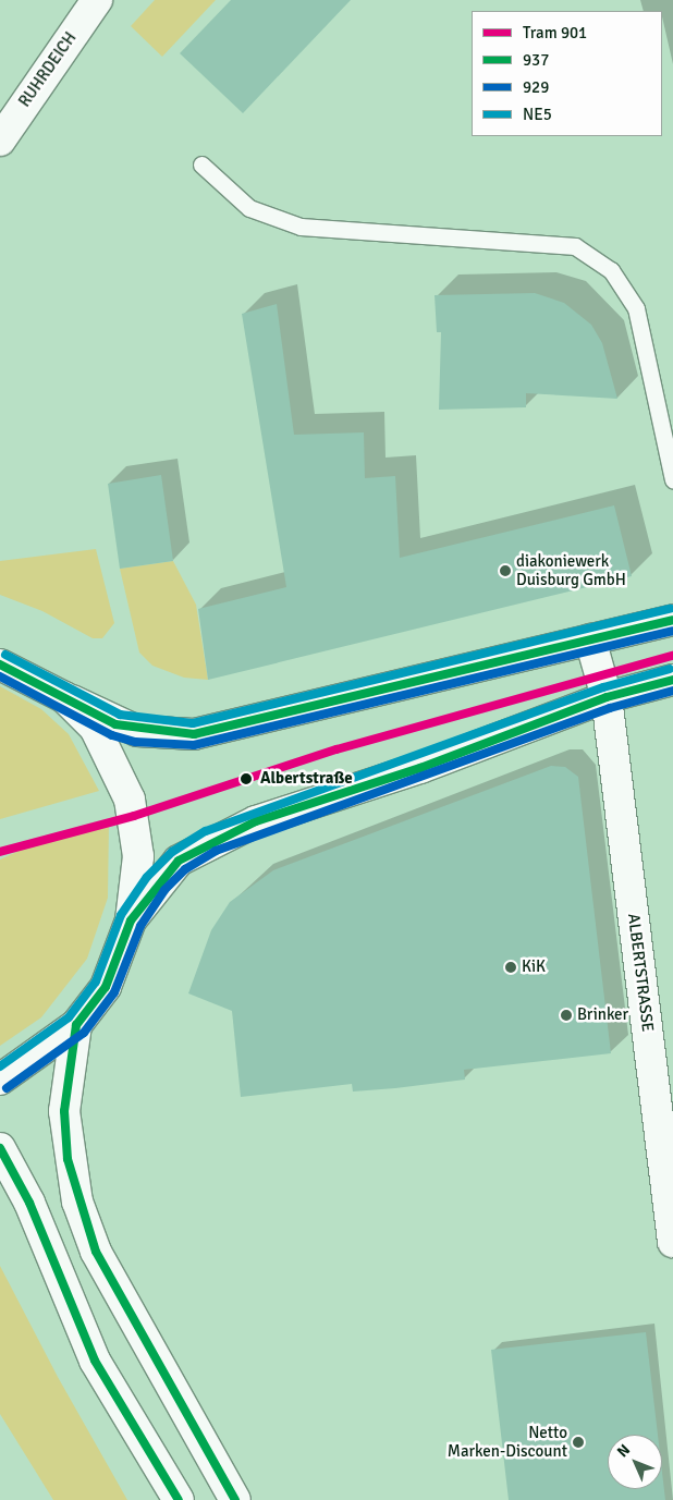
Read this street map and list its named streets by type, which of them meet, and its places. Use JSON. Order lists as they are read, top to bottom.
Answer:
{
  "streets": {
    "main road": ["RUHRDEICH", "ALBERTSTRASSE"]
  },
  "places": [
    "diakoniewerk Duisburg GmbH",
    "Albertstraße",
    "KiK",
    "Brinker",
    "Netto Marken-Discount"
  ],
  "lines": [
    "transit line NE5",
    "transit line 937",
    "transit line 929",
    "tram line 901"
  ],
  "legend": [
    "Tram 901",
    "937",
    "929",
    "NE5"
  ],
  "north": "top left"
}
